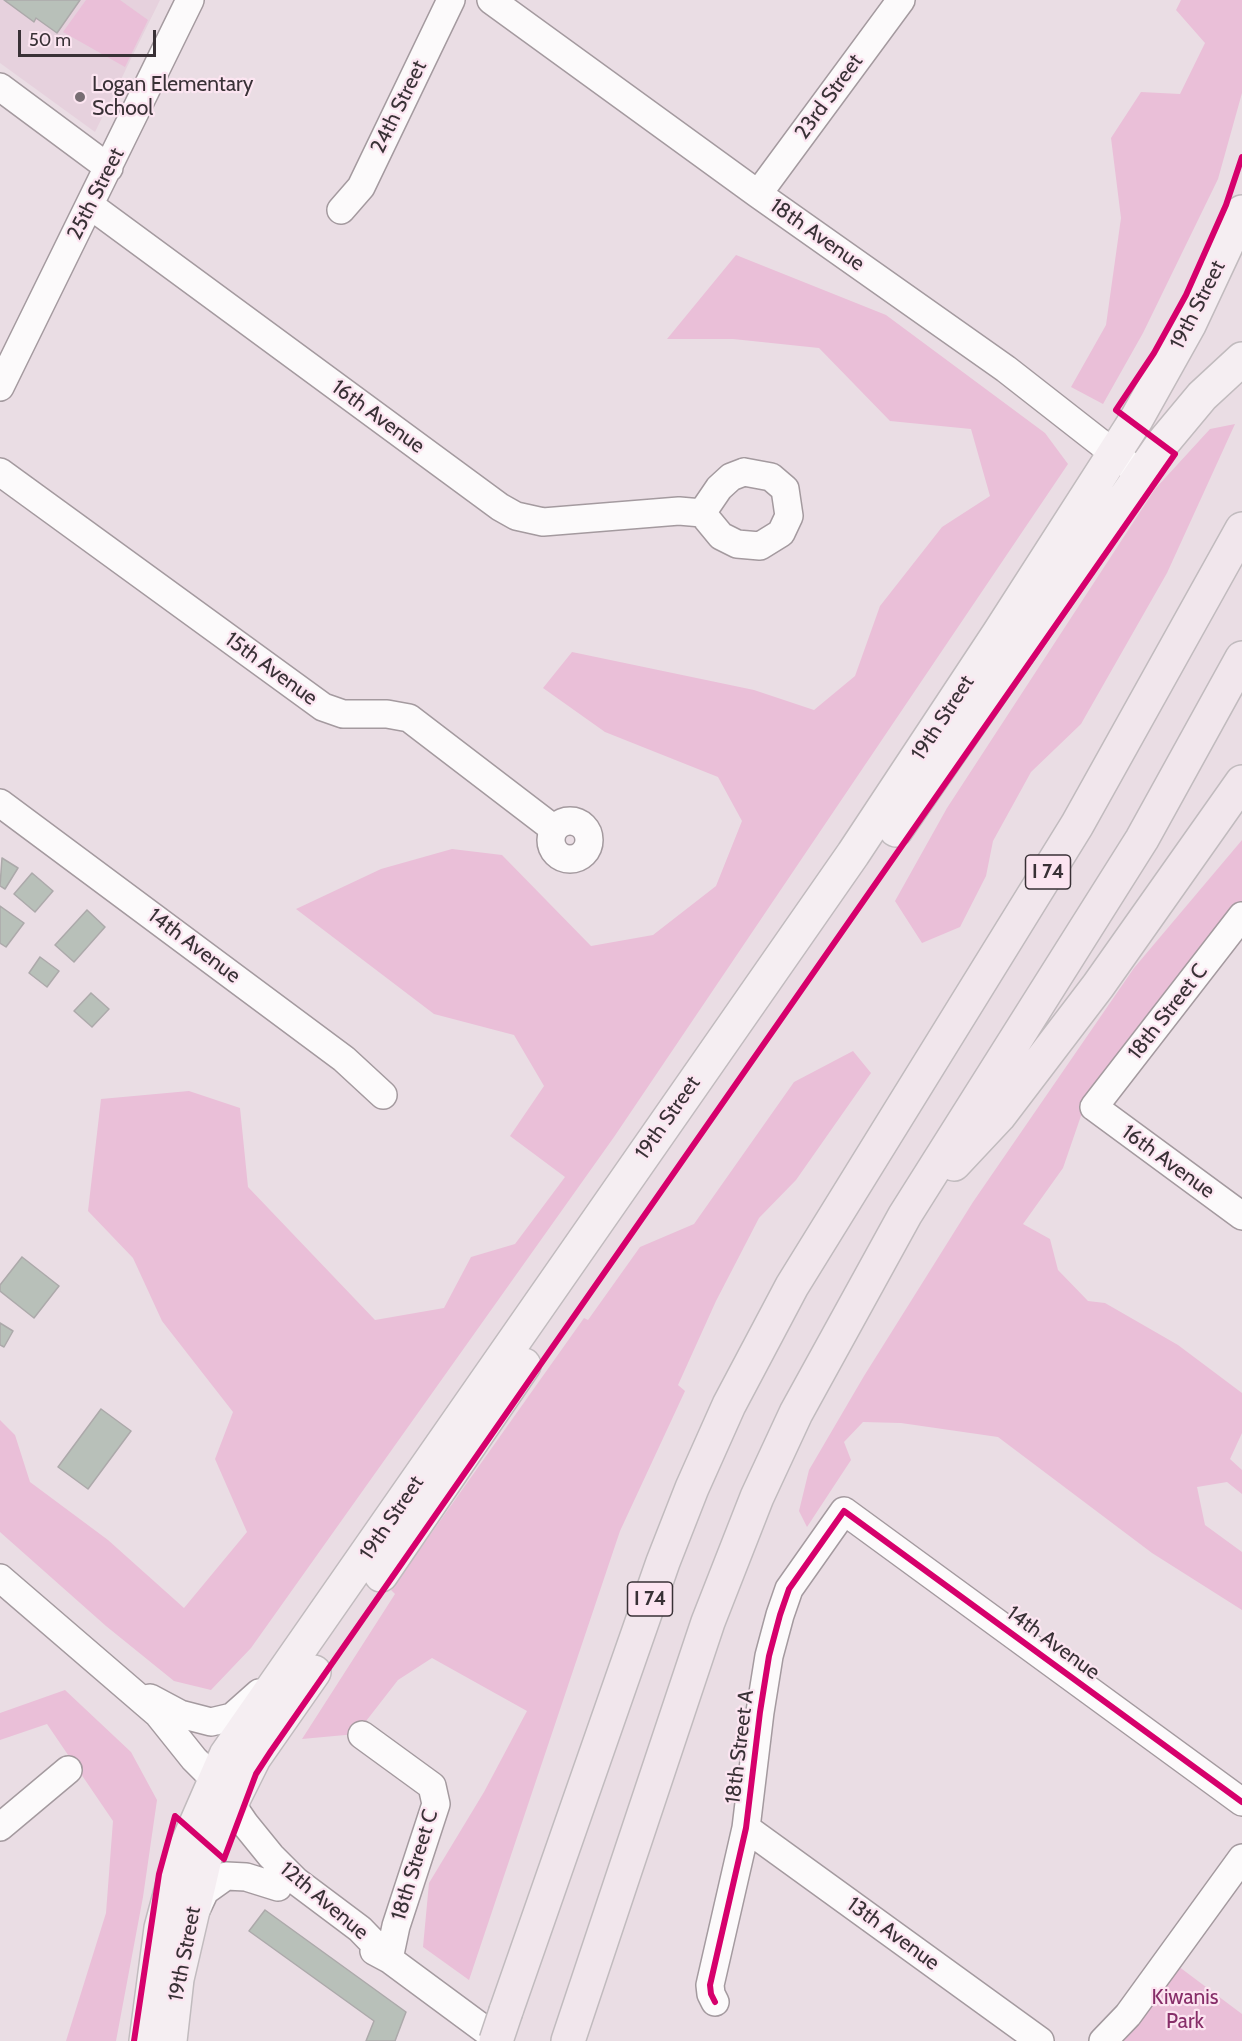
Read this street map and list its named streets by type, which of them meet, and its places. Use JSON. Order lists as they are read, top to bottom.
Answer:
{
  "streets": {
    "highway": ["I 74"],
    "main road": ["19th Street"],
    "street": [
      "23rd Street",
      "24th Street",
      "25th Street",
      "18th Avenue",
      "16th Avenue",
      "15th Avenue",
      "14th Avenue",
      "18th Street C",
      "18th Street A",
      "12th Avenue",
      "13th Avenue"
    ]
  },
  "crossings": [
    ["23rd Street", "18th Avenue"],
    ["25th Street", "16th Avenue"],
    ["18th Avenue", "19th Street"],
    ["19th Street", "12th Avenue"],
    ["16th Avenue", "18th Street C"],
    ["I 74", "12th Avenue"],
    ["14th Avenue", "18th Street A"],
    ["18th Street C", "12th Avenue"],
    ["18th Street A", "13th Avenue"]
  ],
  "parks": ["Kiwanis Park"],
  "places": ["Logan Elementary School"],
  "scale_bar": "50 m"
}
